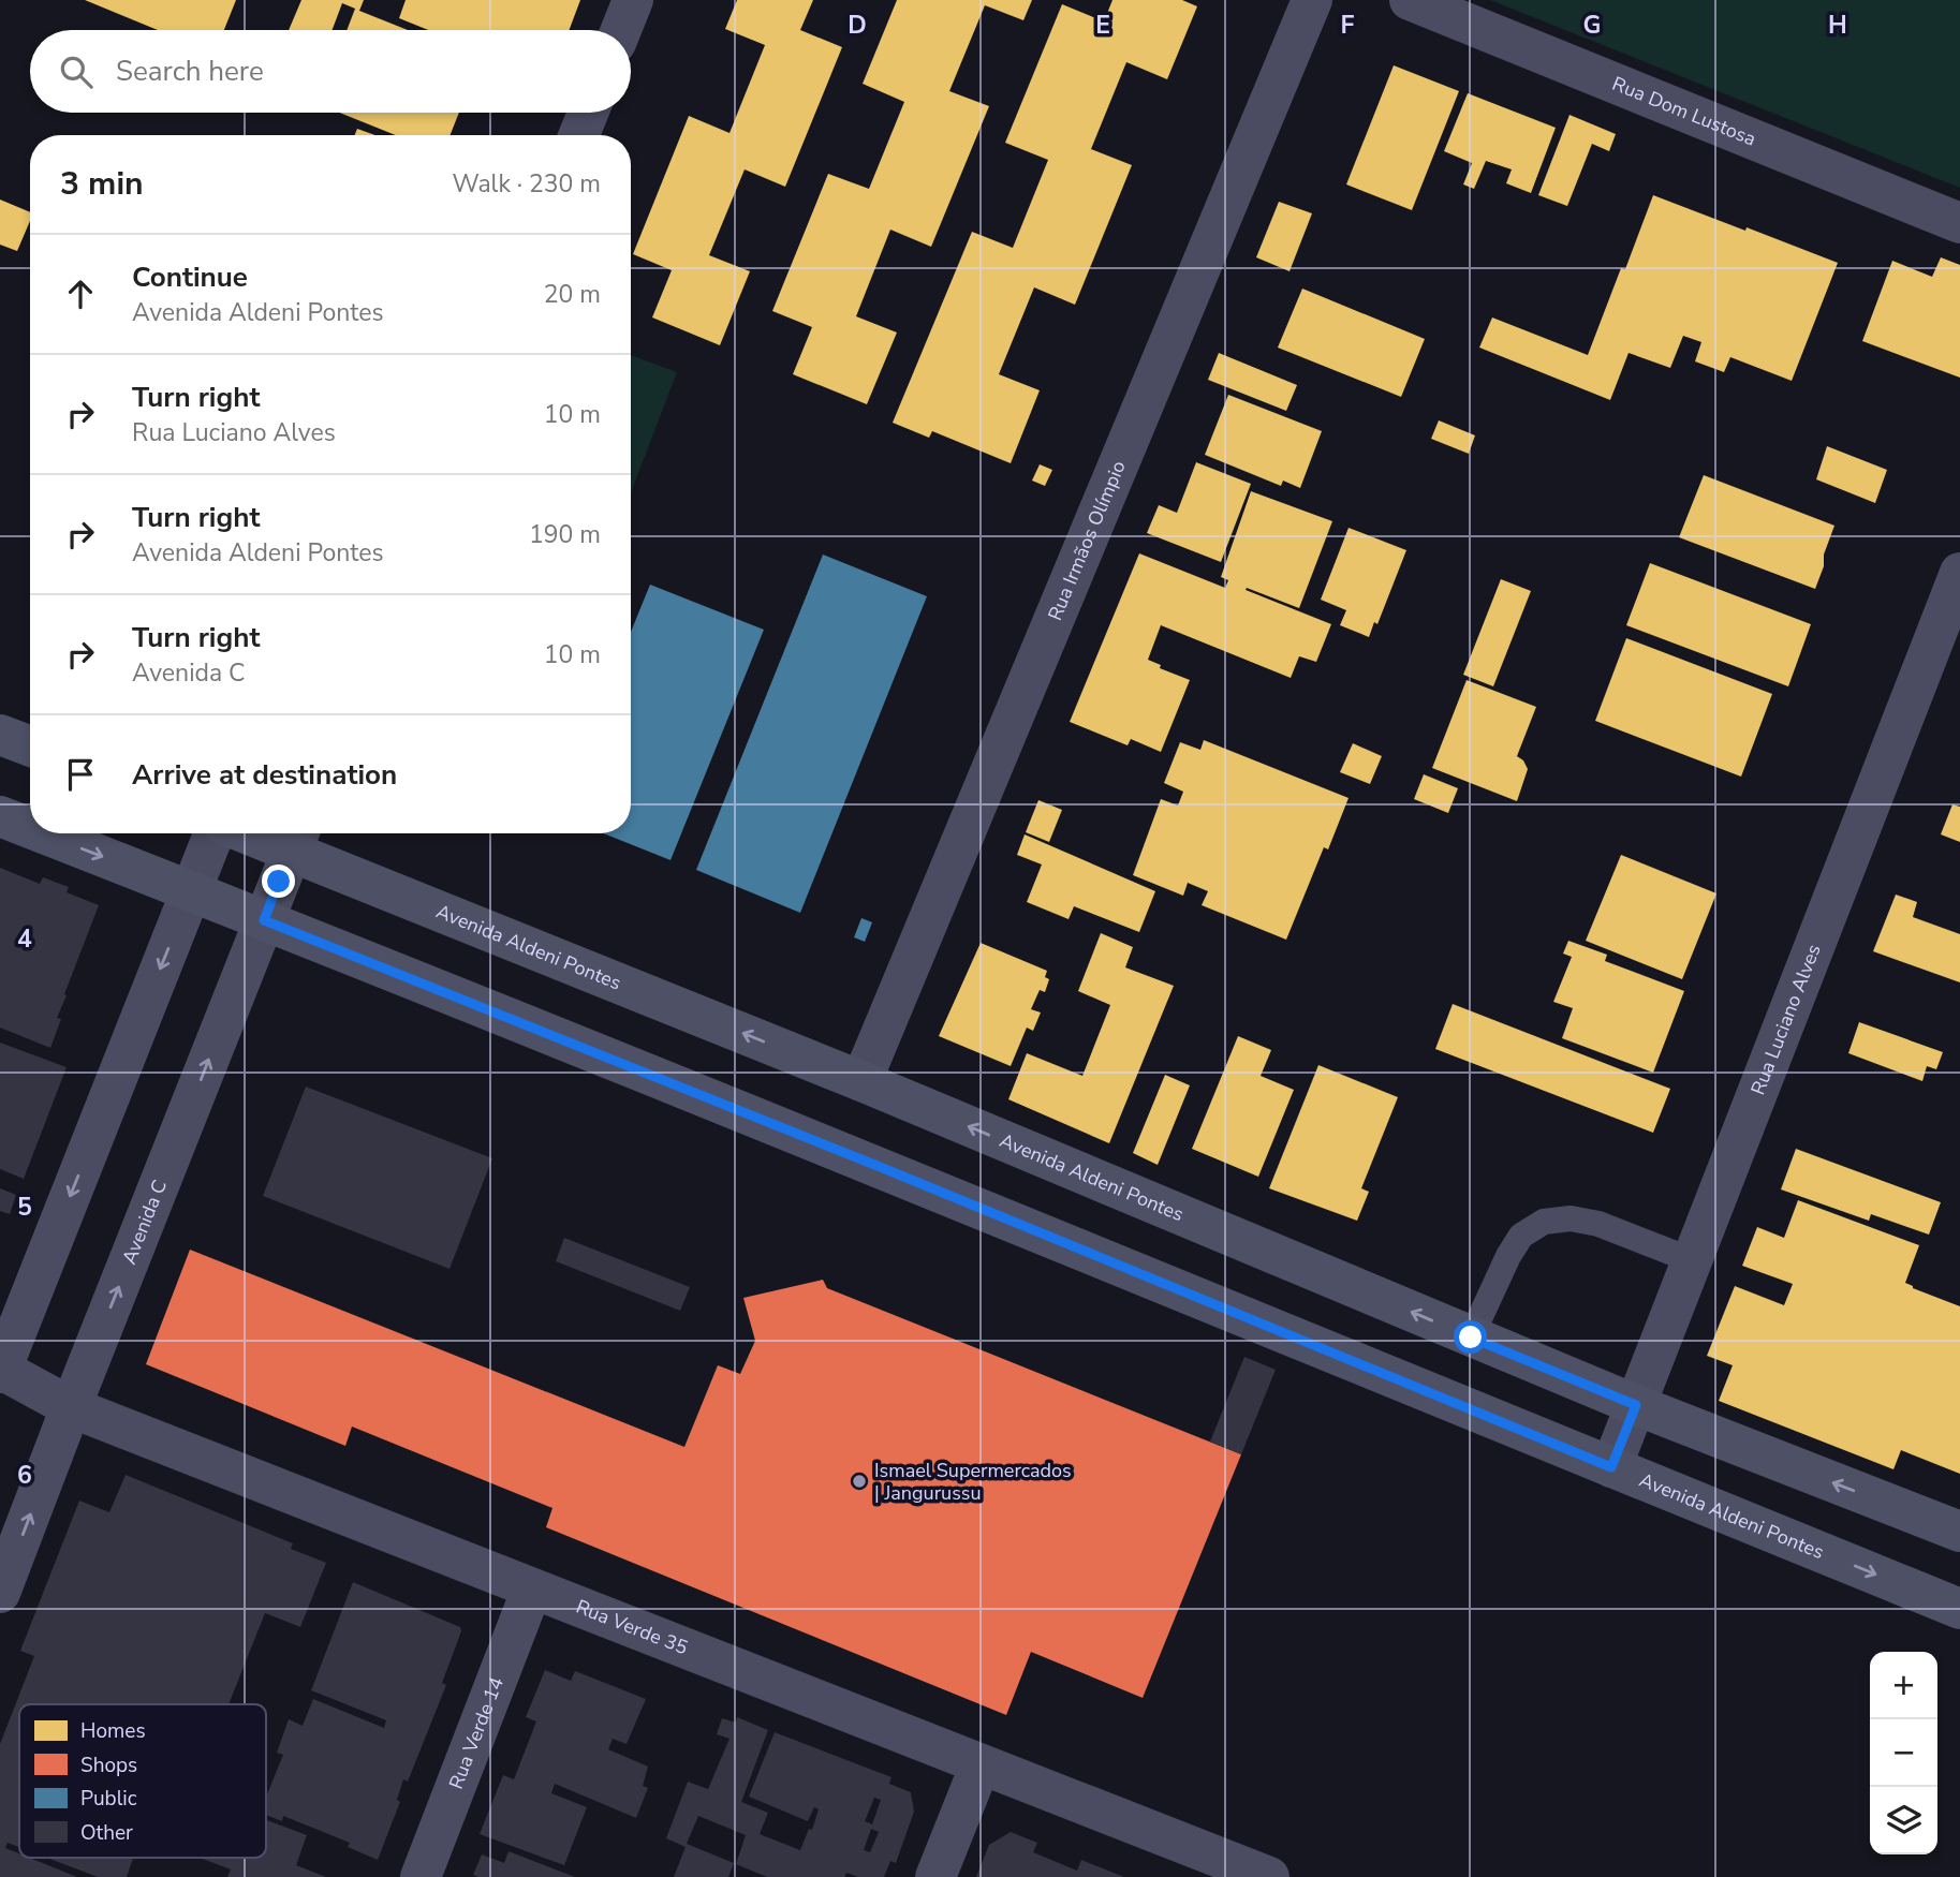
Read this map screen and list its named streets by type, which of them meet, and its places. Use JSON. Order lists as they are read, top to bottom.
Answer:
{
  "streets": {
    "main road": ["Avenida Aldeni Pontes"],
    "street": [
      "Rua Dom Lustosa",
      "Rua Irmãos Olímpio",
      "Rua Luciano Alves",
      "Avenida C",
      "Rua Verde 35",
      "Rua Verde 14"
    ]
  },
  "crossings": [
    ["Rua Irmãos Olímpio", "Avenida Aldeni Pontes"],
    ["Avenida Aldeni Pontes", "Rua Luciano Alves"],
    ["Avenida Aldeni Pontes", "Avenida C"],
    ["Avenida C", "Rua Verde 35"],
    ["Rua Verde 35", "Rua Verde 14"]
  ],
  "places": ["Ismael Supermercados | Jangurussu"],
  "legend": [
    "Homes",
    "Shops",
    "Public",
    "Other"
  ],
  "page": {
    "search": "Search here",
    "heading": ["3 min", "Walk · 230 m"],
    "list": [
      ["Continue", "Avenida Aldeni Pontes", "20 m"],
      ["Turn right", "Rua Luciano Alves", "10 m"],
      ["Turn right", "Avenida Aldeni Pontes", "190 m"],
      ["Turn right", "Avenida C", "10 m"],
      "Arrive at destination"
    ],
    "map_buttons": ["+", "−"]
  },
  "grid": {
    "columns": [
      "D",
      "E",
      "F",
      "G",
      "H"
    ],
    "rows": ["4", "5", "6"]
  }
}
